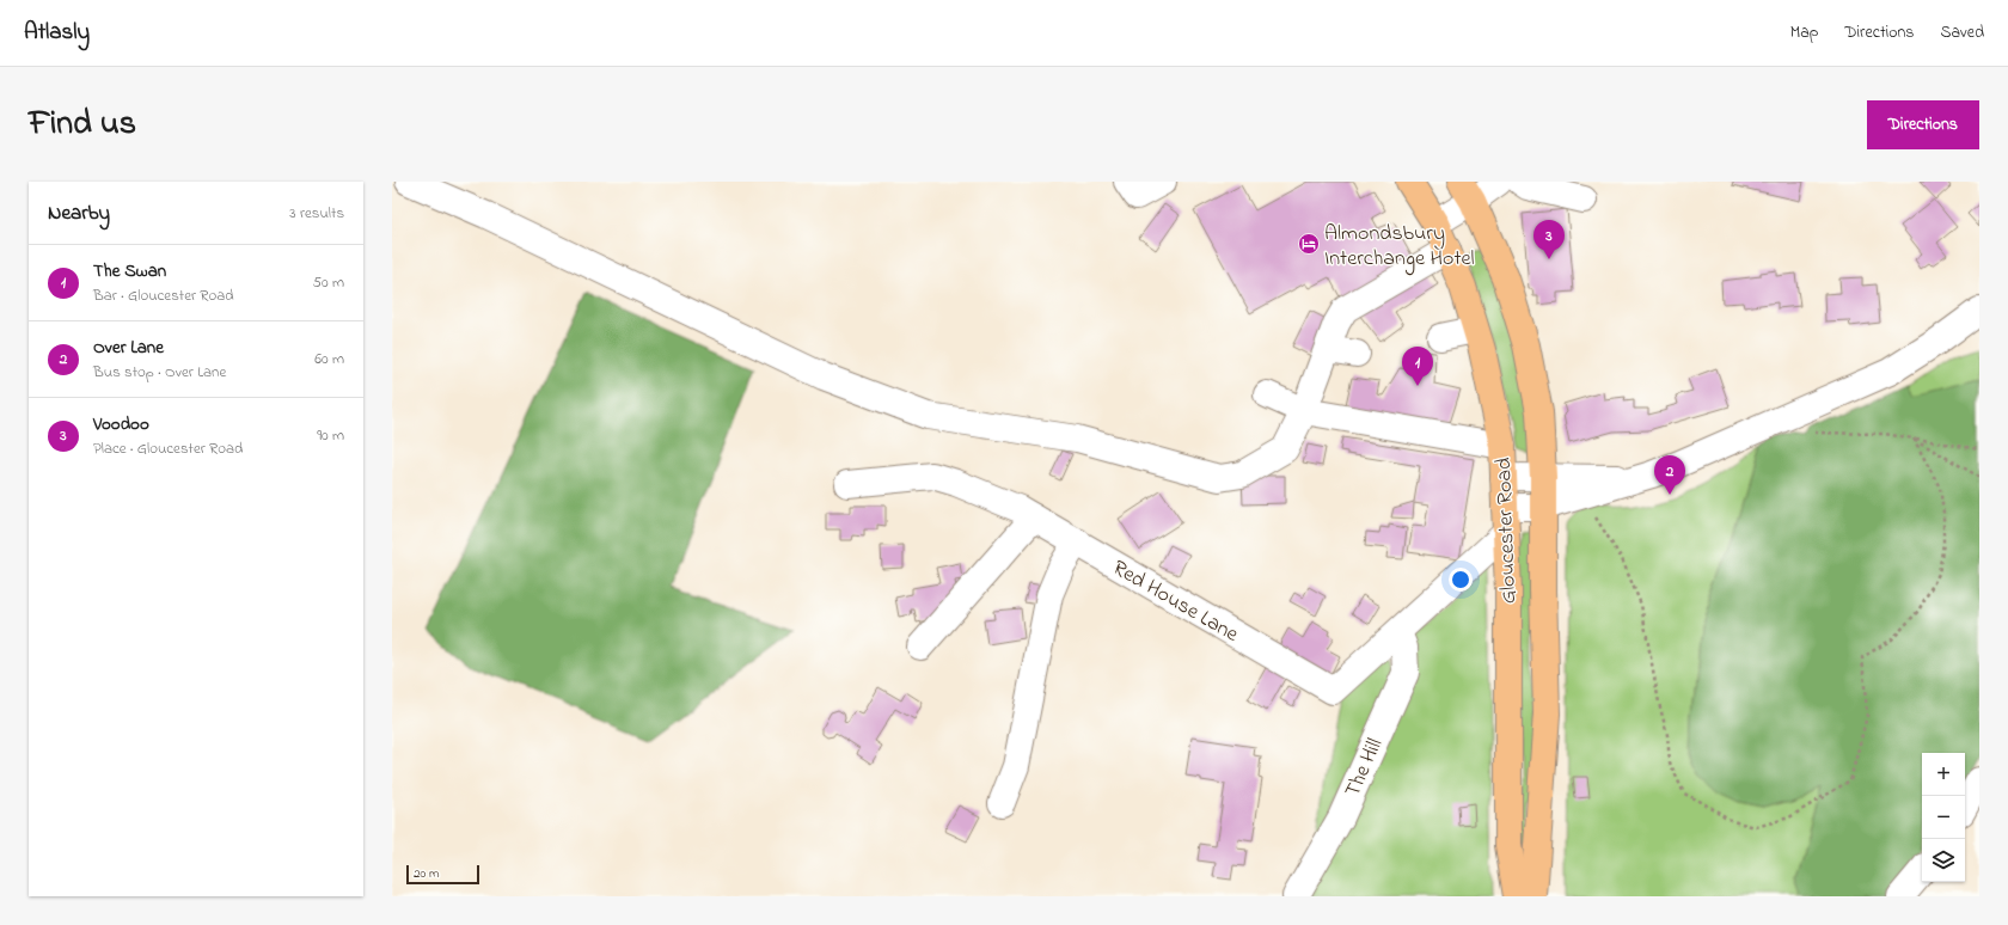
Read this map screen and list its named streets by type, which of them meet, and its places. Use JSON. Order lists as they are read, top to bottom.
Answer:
{
  "streets": {
    "main road": ["Gloucester Road"],
    "street": ["Red House Lane", "The Hill"]
  },
  "crossings": [
    ["Red House Lane", "The Hill"]
  ],
  "places": {
    "hotel": ["Almondsbury Interchange Hotel"]
  },
  "scale_bar": "20 m",
  "page": {
    "header": "Atlasly",
    "nav": ["Map", "Directions", "Saved"],
    "title": "Find us",
    "buttons": "Directions",
    "heading": ["Nearby", "3 results"],
    "pins": ["3", "1", "2"],
    "list": [
      {
        "mark": "1",
        "name": "The Swan",
        "note": "Bar · Gloucester Road",
        "value": "50 m"
      },
      {
        "mark": "2",
        "name": "Over Lane",
        "note": "Bus stop · Over Lane",
        "value": "60 m"
      },
      {
        "mark": "3",
        "name": "Voodoo",
        "note": "Place · Gloucester Road",
        "value": "90 m"
      }
    ],
    "map_buttons": ["+", "−"],
    "scale": "20 m"
  }
}
